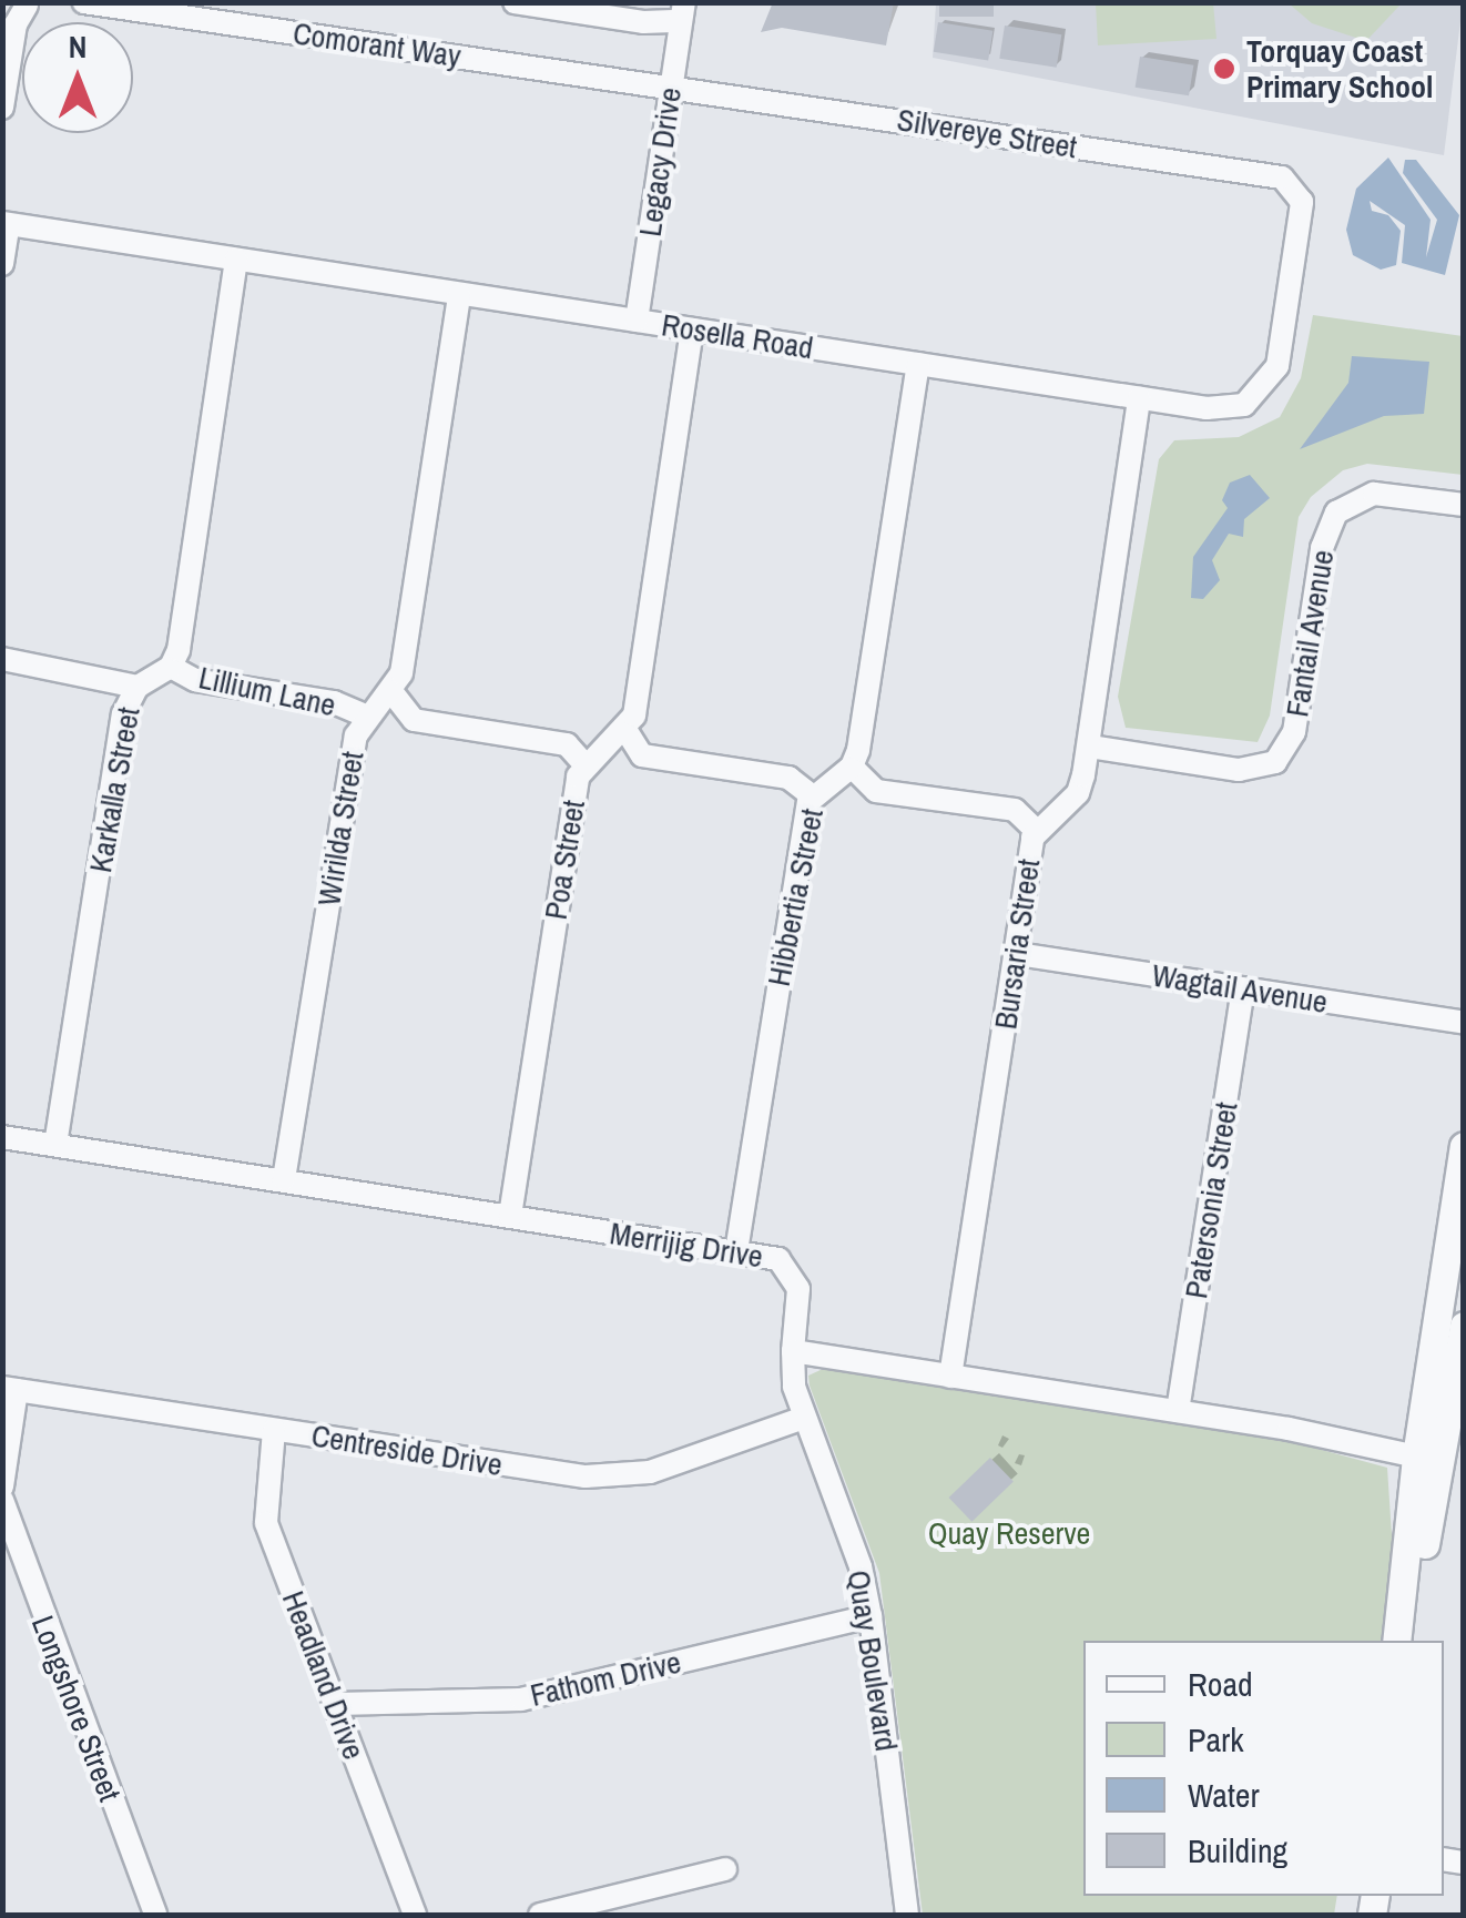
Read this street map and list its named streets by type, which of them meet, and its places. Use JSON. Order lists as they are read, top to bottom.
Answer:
{
  "streets": {
    "street": [
      "Comorant Way",
      "Silvereye Street",
      "Legacy Drive",
      "Rosella Road",
      "Fantail Avenue",
      "Lillium Lane",
      "Karkalla Street",
      "Wirilda Street",
      "Poa Street",
      "Hibbertia Street",
      "Bursaria Street",
      "Wagtail Avenue",
      "Patersonia Street",
      "Merrijig Drive",
      "Centreside Drive",
      "Quay Boulevard",
      "Headland Drive",
      "Fathom Drive",
      "Longshore Street"
    ]
  },
  "crossings": [
    ["Comorant Way", "Silvereye Street"],
    ["Comorant Way", "Legacy Drive"],
    ["Silvereye Street", "Legacy Drive"],
    ["Silvereye Street", "Rosella Road"],
    ["Legacy Drive", "Rosella Road"],
    ["Rosella Road", "Bursaria Street"],
    ["Fantail Avenue", "Bursaria Street"],
    ["Lillium Lane", "Karkalla Street"],
    ["Lillium Lane", "Wirilda Street"],
    ["Karkalla Street", "Merrijig Drive"],
    ["Wirilda Street", "Merrijig Drive"],
    ["Poa Street", "Merrijig Drive"],
    ["Hibbertia Street", "Merrijig Drive"],
    ["Bursaria Street", "Wagtail Avenue"],
    ["Wagtail Avenue", "Patersonia Street"],
    ["Merrijig Drive", "Quay Boulevard"],
    ["Centreside Drive", "Quay Boulevard"],
    ["Centreside Drive", "Headland Drive"],
    ["Quay Boulevard", "Fathom Drive"],
    ["Headland Drive", "Fathom Drive"]
  ],
  "parks": ["Quay Reserve"],
  "places": ["Torquay Coast Primary School"],
  "legend": [
    "Road",
    "Park",
    "Water",
    "Building"
  ],
  "north": "top"
}
